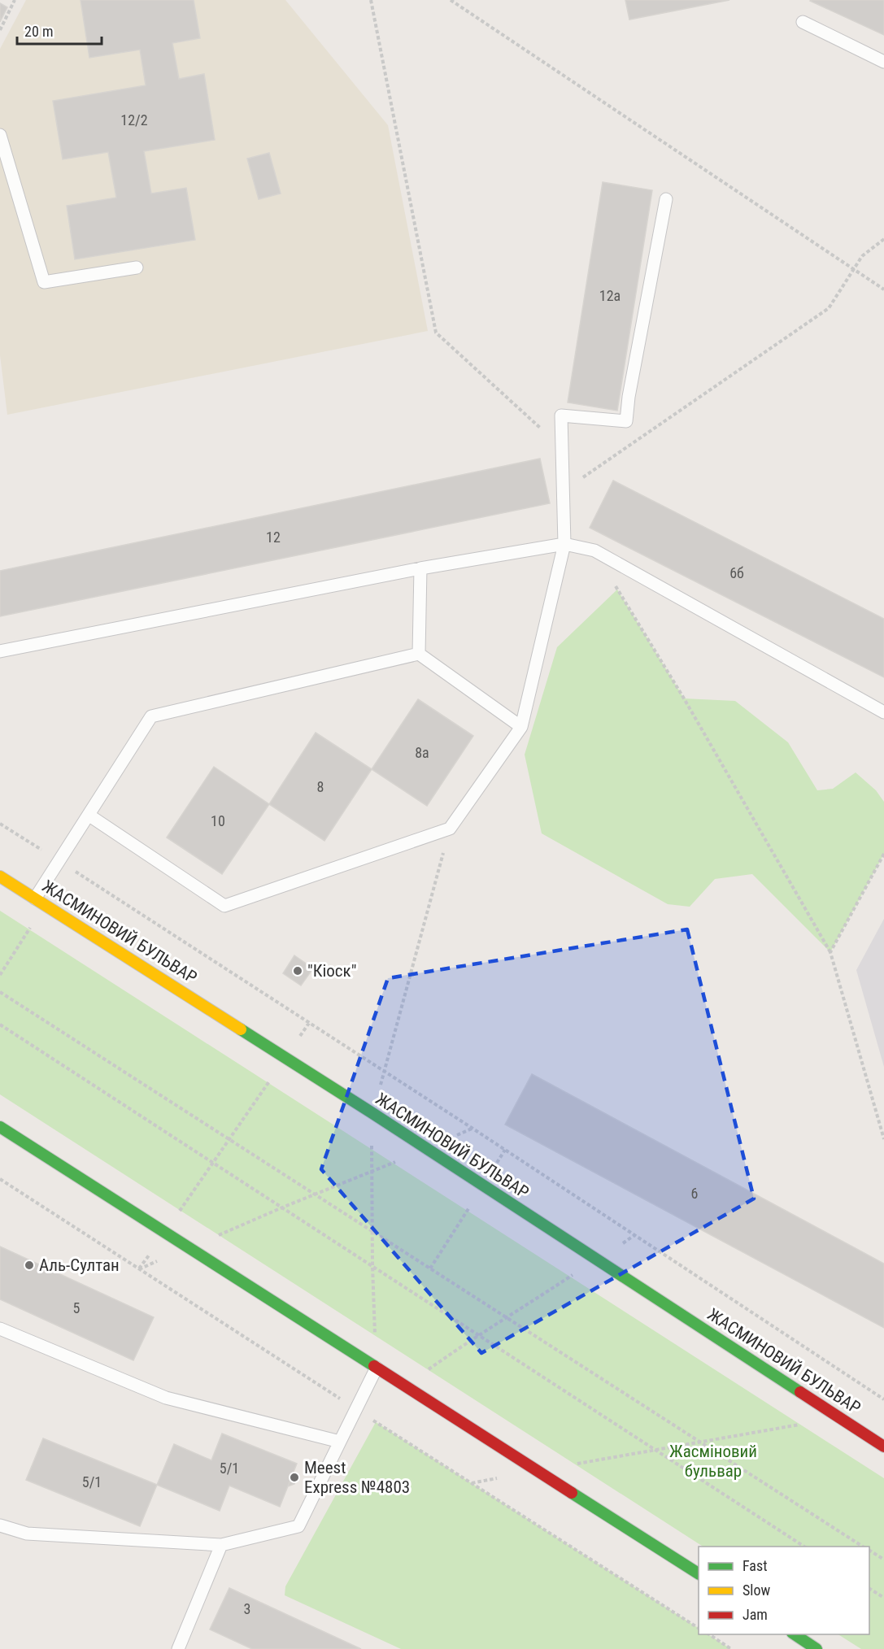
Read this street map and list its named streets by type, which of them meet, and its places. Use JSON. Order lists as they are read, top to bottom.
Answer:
{
  "streets": {
    "street": ["ЖАСМИНОВИЙ БУЛЬВАР"]
  },
  "parks": ["Жасміновий бульвар"],
  "places": ["\"Кіоск\"", "Аль-Султан", "Meest Express №4803"],
  "house_numbers": [
    "12/2",
    "12а",
    "12",
    "6б",
    "8а",
    "8",
    "10",
    "6",
    "5",
    "5/1",
    "5/1",
    "3"
  ],
  "legend": ["Fast", "Slow", "Jam"],
  "scale_bar": "20 m"
}
